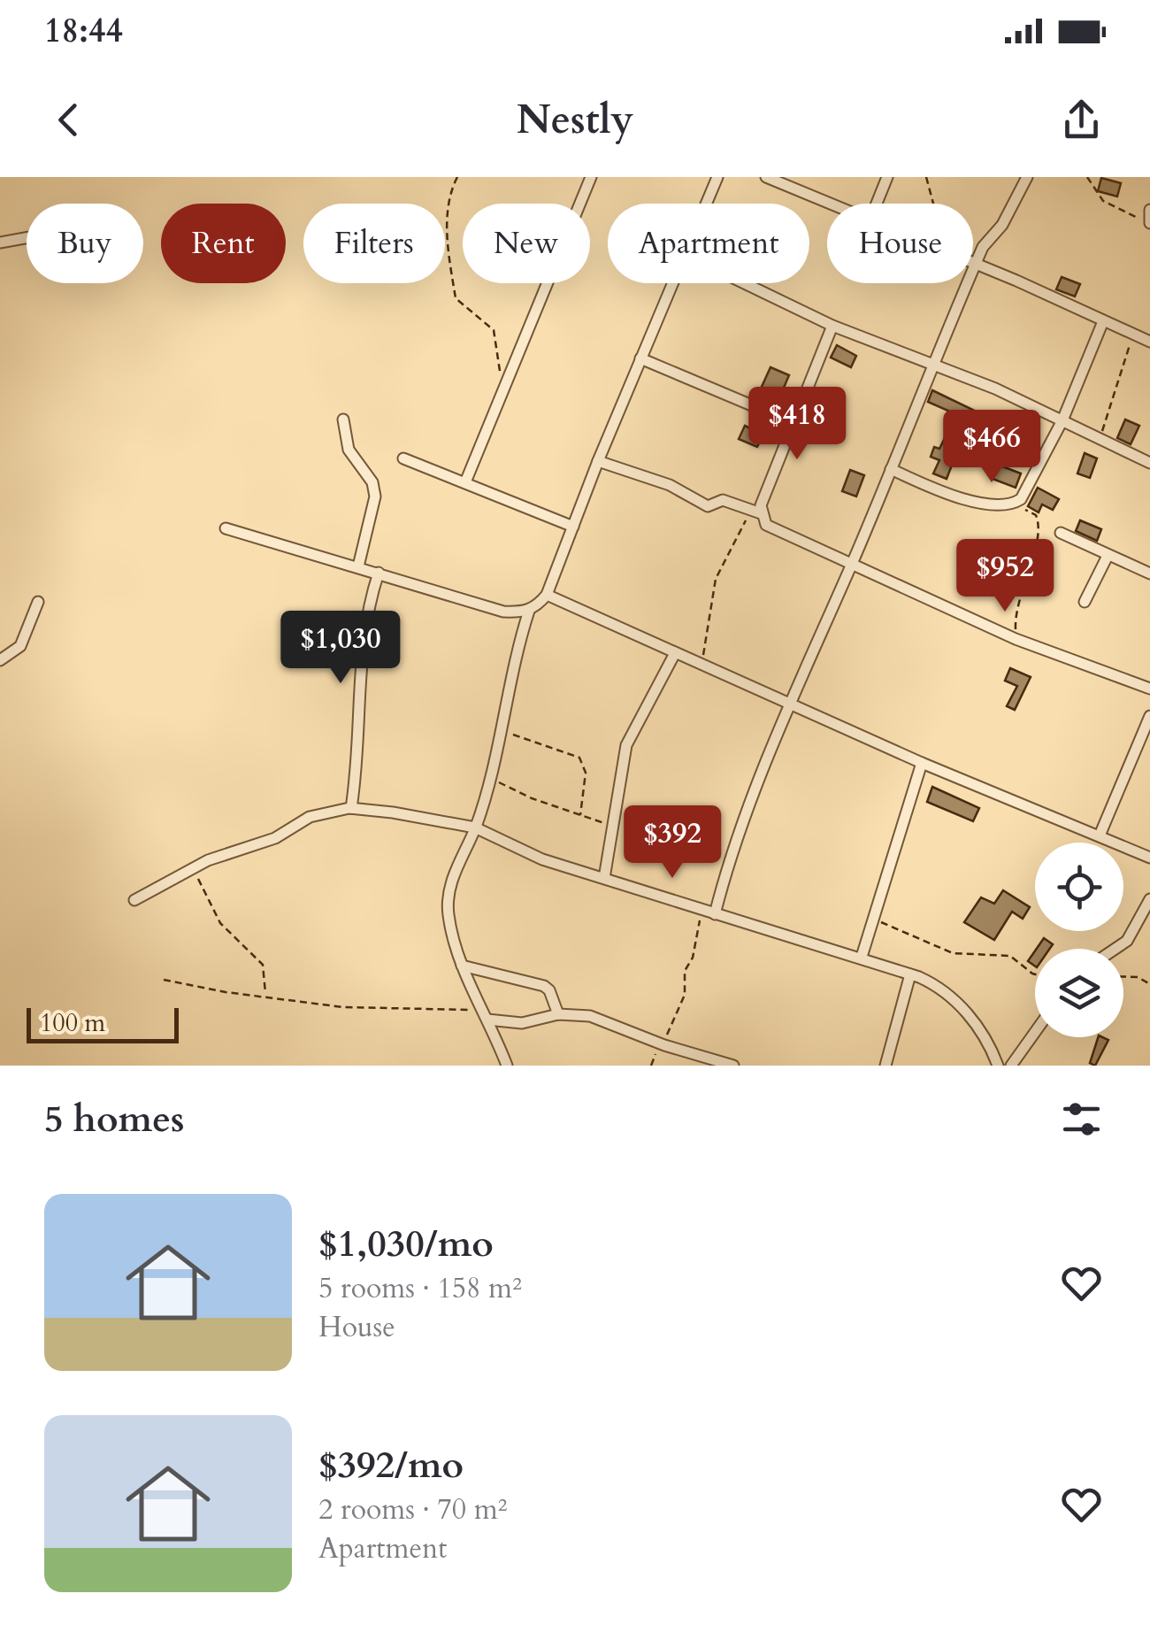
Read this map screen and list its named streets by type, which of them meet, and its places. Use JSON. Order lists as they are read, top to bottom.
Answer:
{
  "scale_bar": "100 m",
  "page": {
    "status": "18:44",
    "header": "Nestly",
    "chip": [
      "Buy",
      "Rent",
      "Filters",
      "New",
      "Apartment",
      "House"
    ],
    "price": [
      "$418",
      "$466",
      "$952",
      "$1,030",
      "$392"
    ],
    "scale": "100 m",
    "heading": "5 homes",
    "list": [
      {
        "name": "$1,030/mo",
        "note": "5 rooms · 158 m² · House"
      },
      {
        "name": "$392/mo",
        "note": "2 rooms · 70 m² · Apartment"
      }
    ]
  }
}
